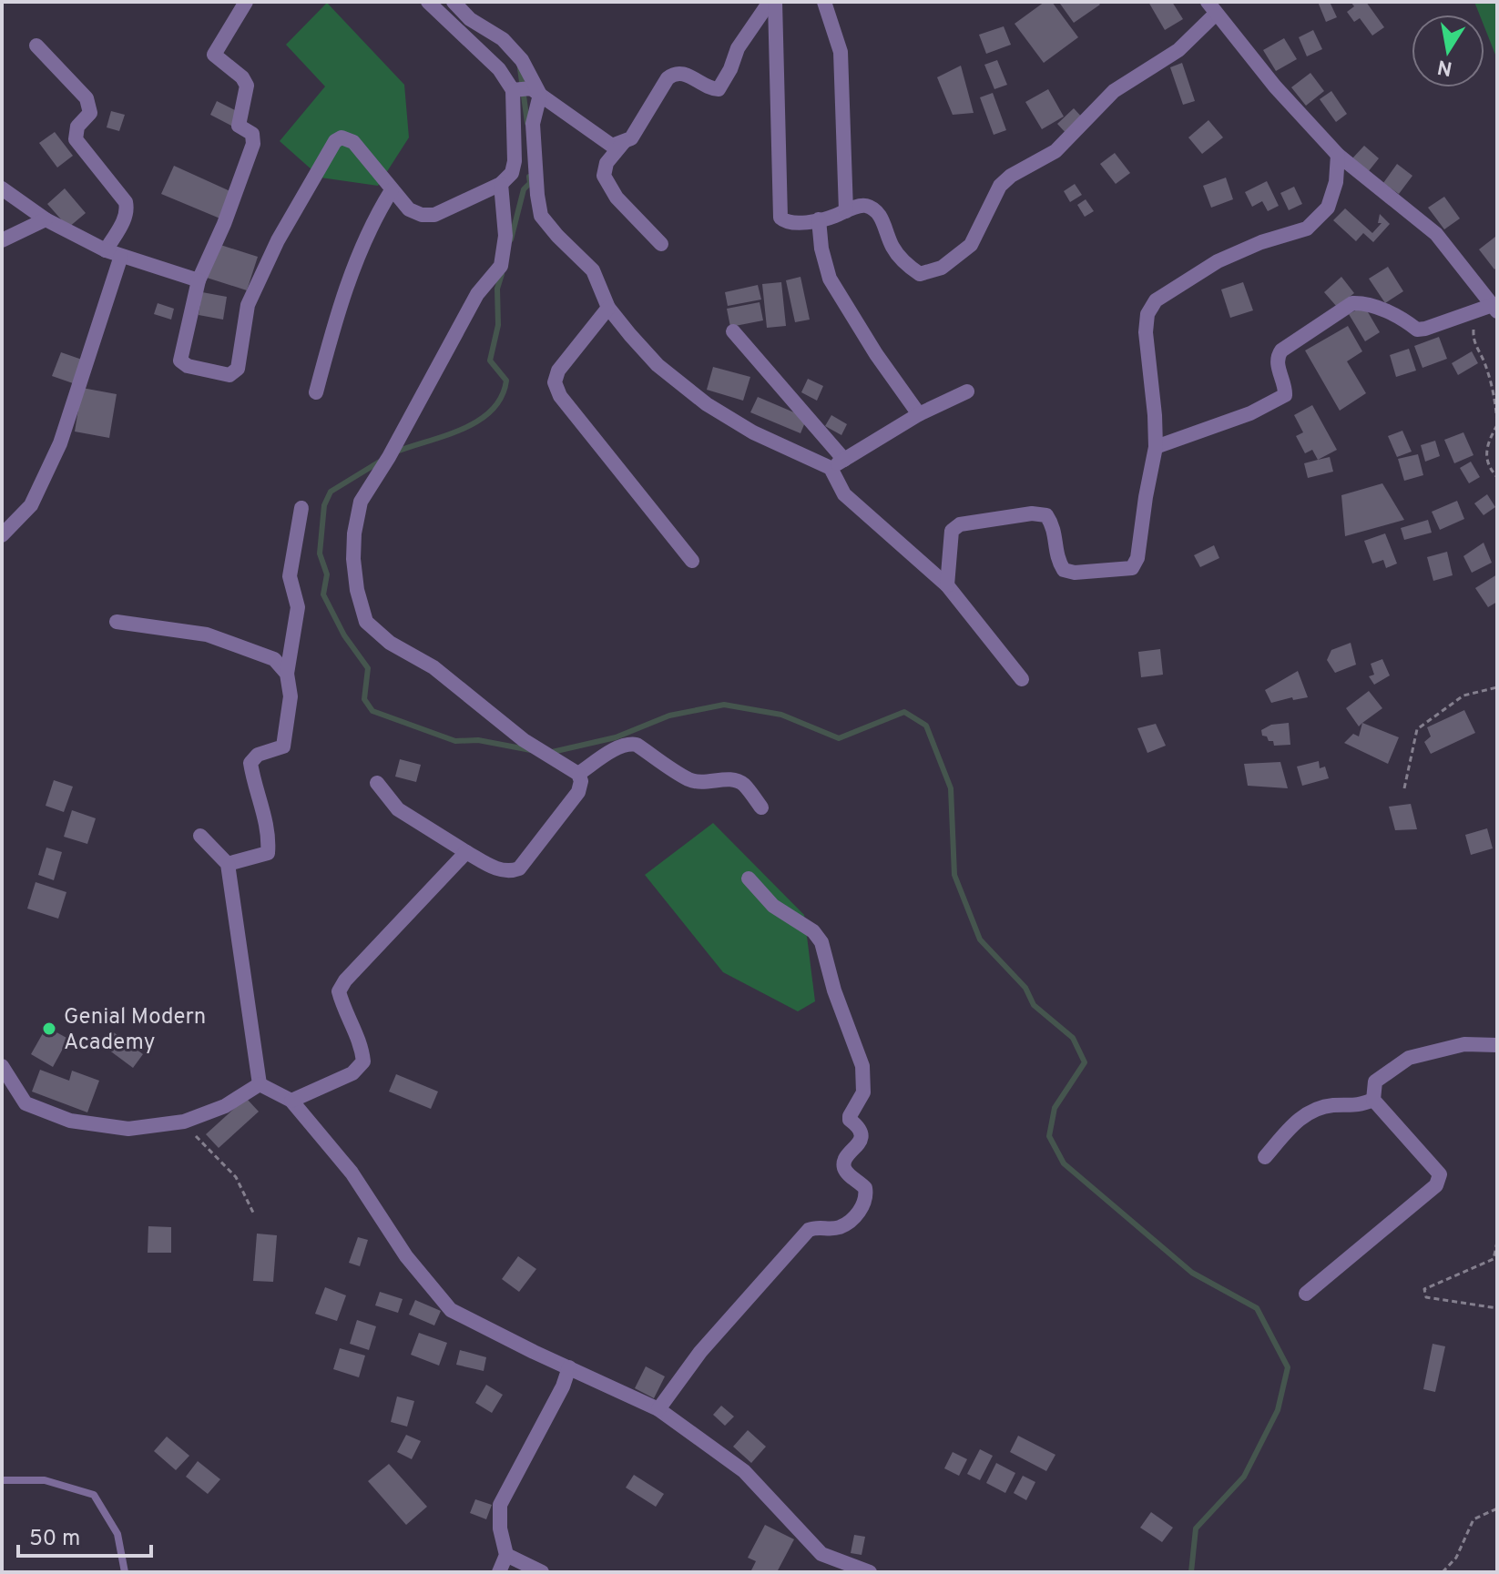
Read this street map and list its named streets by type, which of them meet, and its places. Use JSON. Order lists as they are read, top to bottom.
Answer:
{
  "places": ["Genial Modern Academy"],
  "scale_bar": "50 m",
  "north": "bottom"
}
